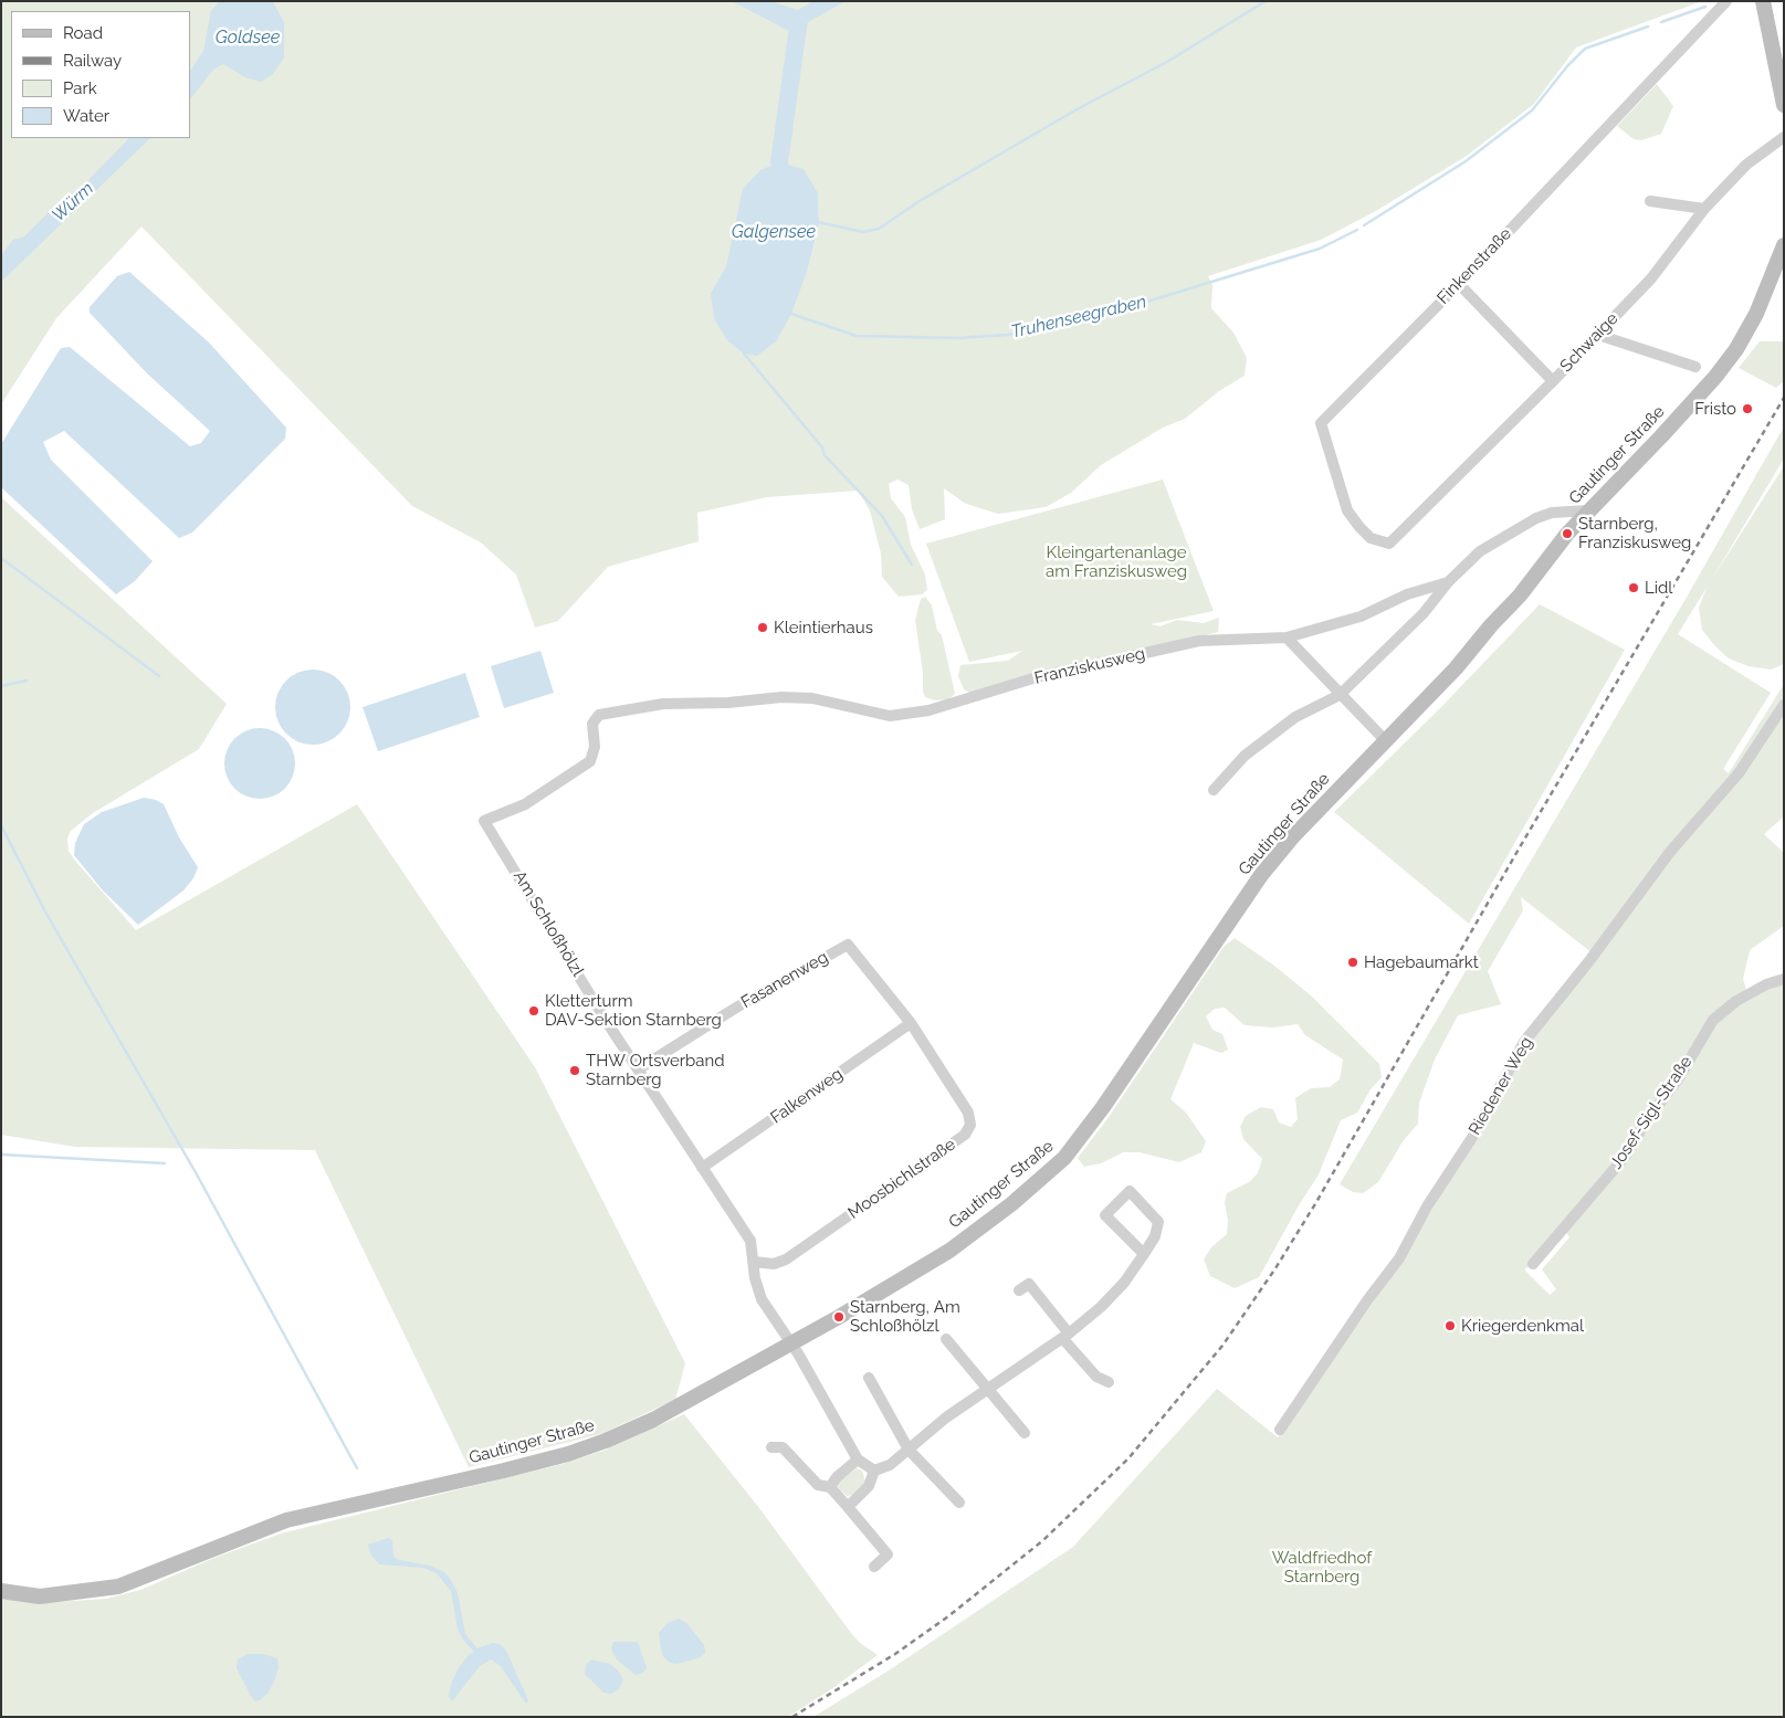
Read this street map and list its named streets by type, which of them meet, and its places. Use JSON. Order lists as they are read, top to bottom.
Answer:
{
  "streets": {
    "main road": ["Gautinger Straße"],
    "street": [
      "Finkenstraße",
      "Schwaige",
      "Franziskusweg",
      "Am Schloßhölzl",
      "Fasanenweg",
      "Riedener Weg",
      "Falkenweg",
      "Josef-Sigl-Straße",
      "Moosbichlstraße"
    ]
  },
  "crossings": [
    ["Finkenstraße", "Schwaige"],
    ["Gautinger Straße", "Franziskusweg"],
    ["Gautinger Straße", "Am Schloßhölzl"],
    ["Franziskusweg", "Am Schloßhölzl"],
    ["Am Schloßhölzl", "Fasanenweg"],
    ["Am Schloßhölzl", "Falkenweg"],
    ["Am Schloßhölzl", "Moosbichlstraße"],
    ["Fasanenweg", "Falkenweg"],
    ["Fasanenweg", "Moosbichlstraße"],
    ["Falkenweg", "Moosbichlstraße"]
  ],
  "water": [
    "Goldsee",
    "Würm",
    "Galgensee",
    "Truhenseegraben"
  ],
  "parks": ["Kleingartenanlage am Franziskusweg", "Waldfriedhof Starnberg"],
  "places": [
    "Fristo",
    "Starnberg, Franziskusweg",
    "Lidl",
    "Kleintierhaus",
    "Hagebaumarkt",
    "Kletterturm DAV-Sektion Starnberg",
    "THW Ortsverband Starnberg",
    "Starnberg, Am Schloßhölzl",
    "Kriegerdenkmal"
  ],
  "legend": [
    "Road",
    "Railway",
    "Park",
    "Water"
  ]
}
